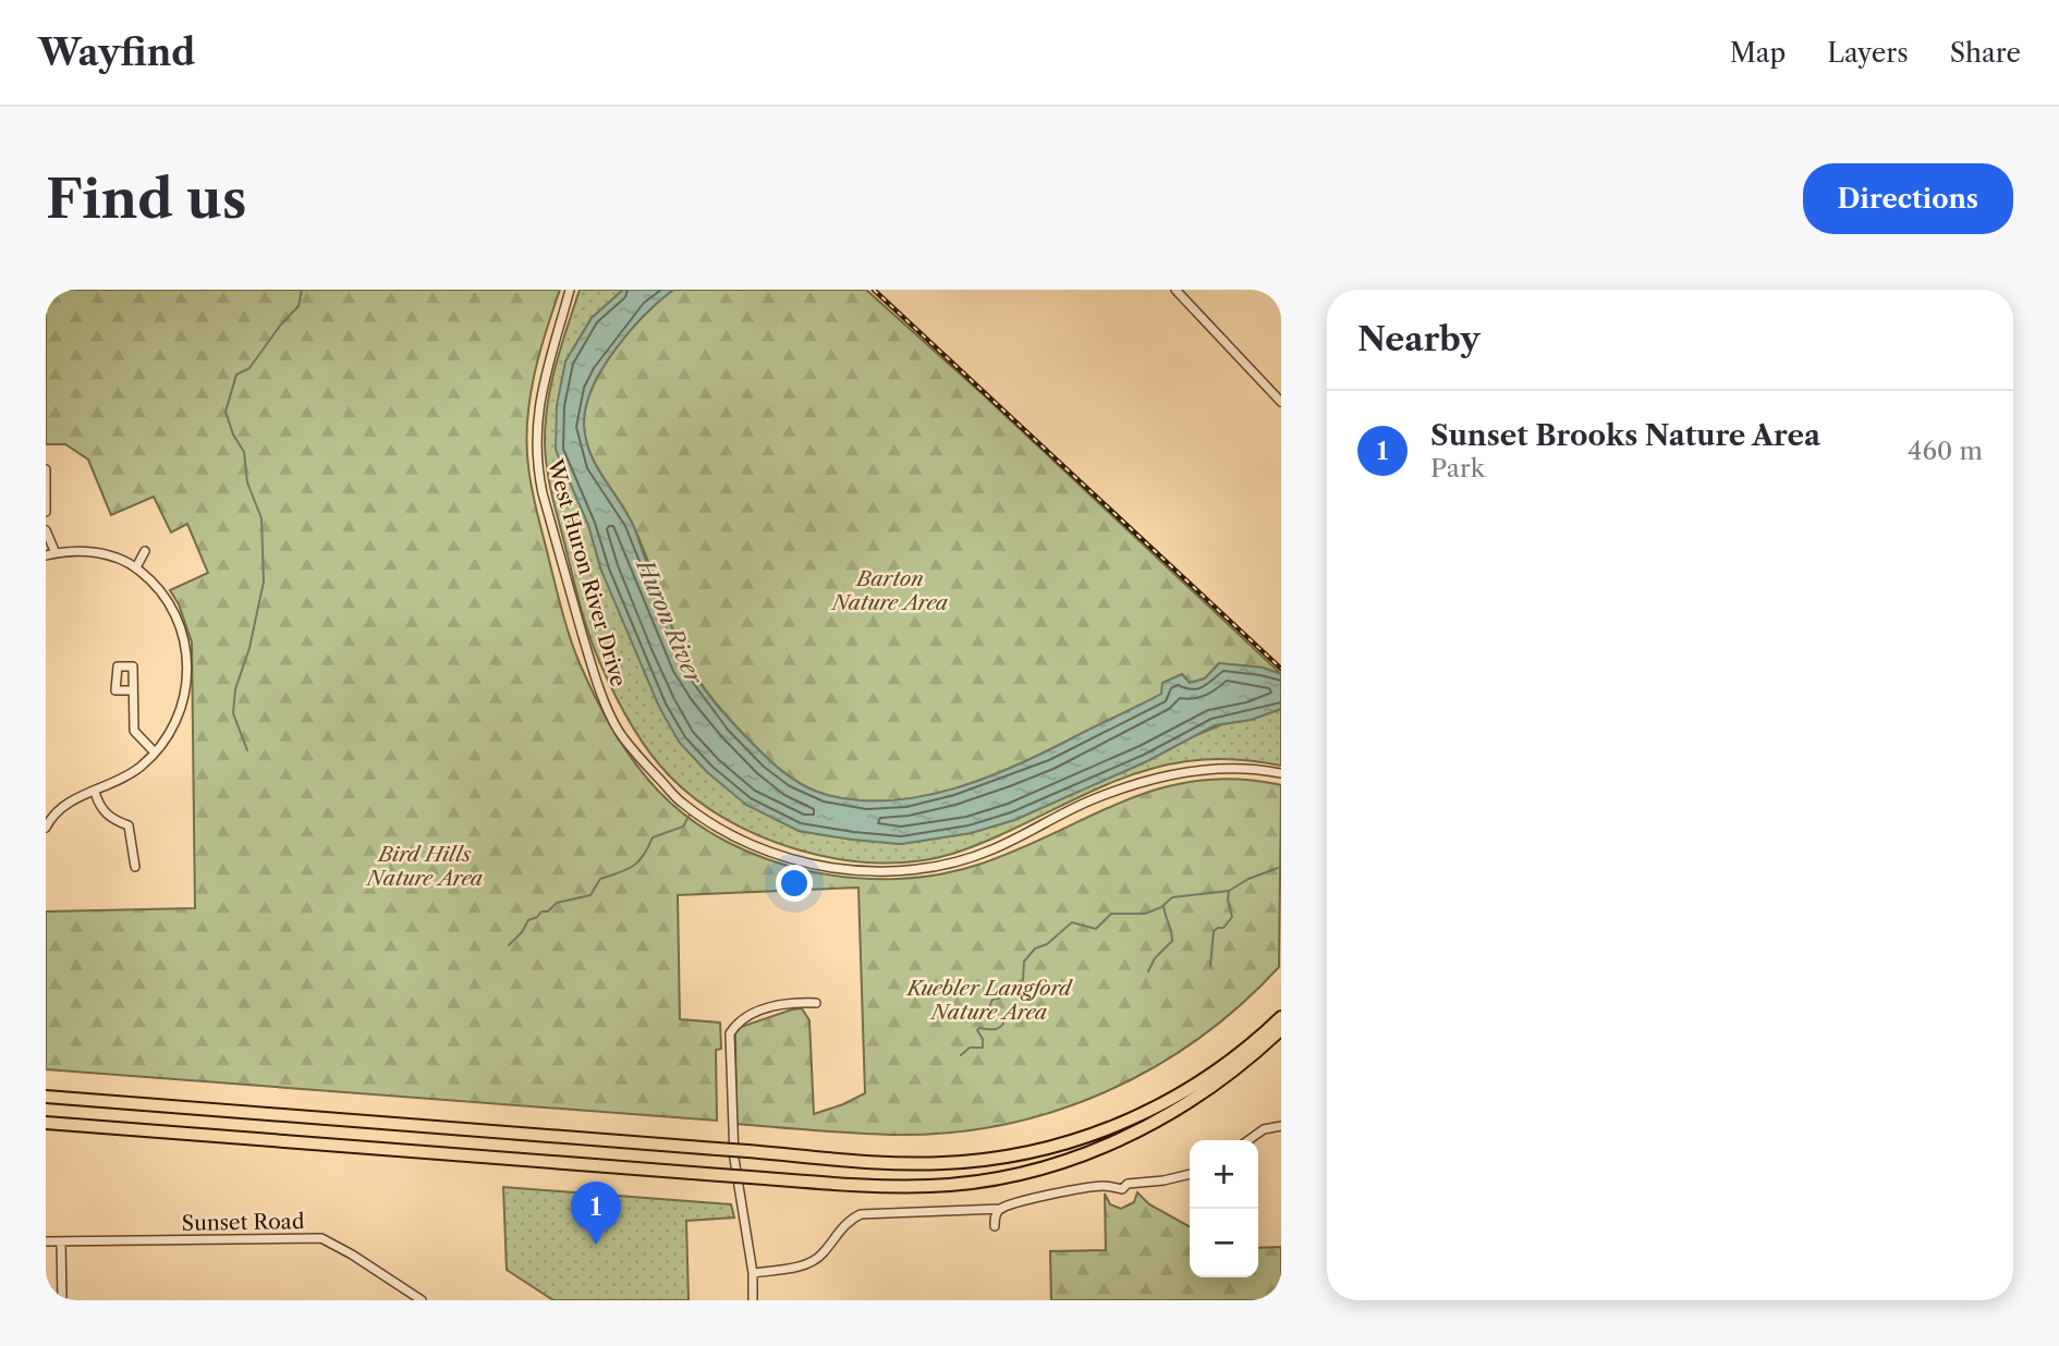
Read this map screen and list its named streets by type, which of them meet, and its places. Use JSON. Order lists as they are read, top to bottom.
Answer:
{
  "streets": {
    "street": ["West Huron River Drive", "Sunset Road"]
  },
  "water": ["Huron River"],
  "parks": ["Barton Nature Area", "Bird Hills Nature Area", "Kuebler Langford Nature Area"],
  "page": {
    "header": "Wayfind",
    "nav": ["Map", "Layers", "Share"],
    "buttons": "Directions",
    "title": "Find us",
    "heading": "Nearby",
    "list": [
      {
        "mark": "1",
        "name": "Sunset Brooks Nature Area",
        "note": "Park",
        "value": "460 m"
      }
    ],
    "map_buttons": ["+", "−"],
    "pins": "1"
  }
}
